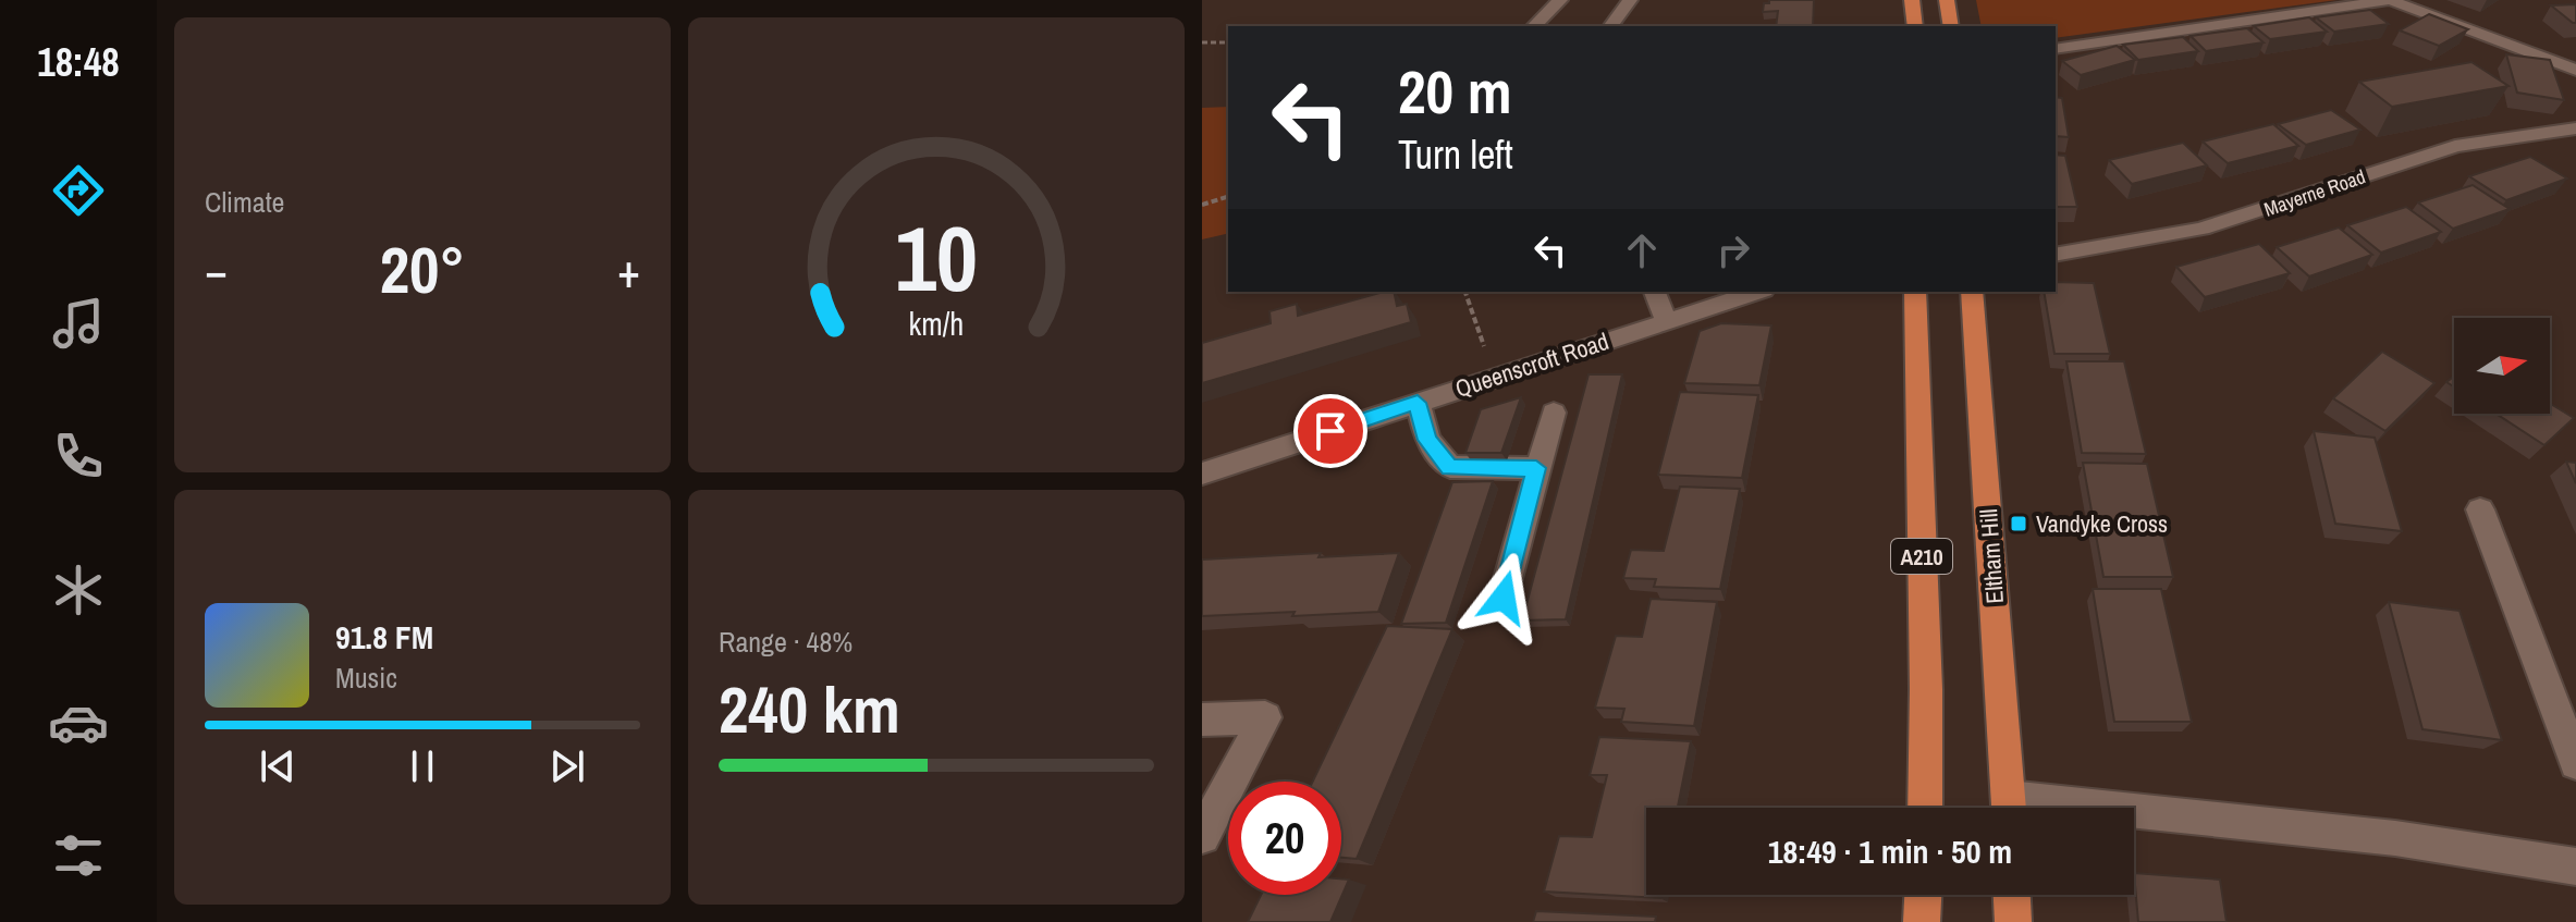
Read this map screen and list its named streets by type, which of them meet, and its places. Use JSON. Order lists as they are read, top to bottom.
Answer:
{
  "streets": {
    "main road": ["A210", "Eltham Hill"],
    "street": ["Mayerne Road", "Queenscroft Road"]
  },
  "places": {
    "transit": ["Vandyke Cross"]
  },
  "north": "right",
  "page": {
    "tabs": "18:48",
    "tile": [
      "Climate",
      ["Range · 48%", "240 km"]
    ],
    "turn": ["20 m", "Turn left"],
    "heat": ["−", "20°", "+"],
    "song": ["91.8 FM", "Music"],
    "limit": "20",
    "trip": "18:49 · 1 min · 50 m",
    "gauge": ["10", "km/h"]
  }
}
